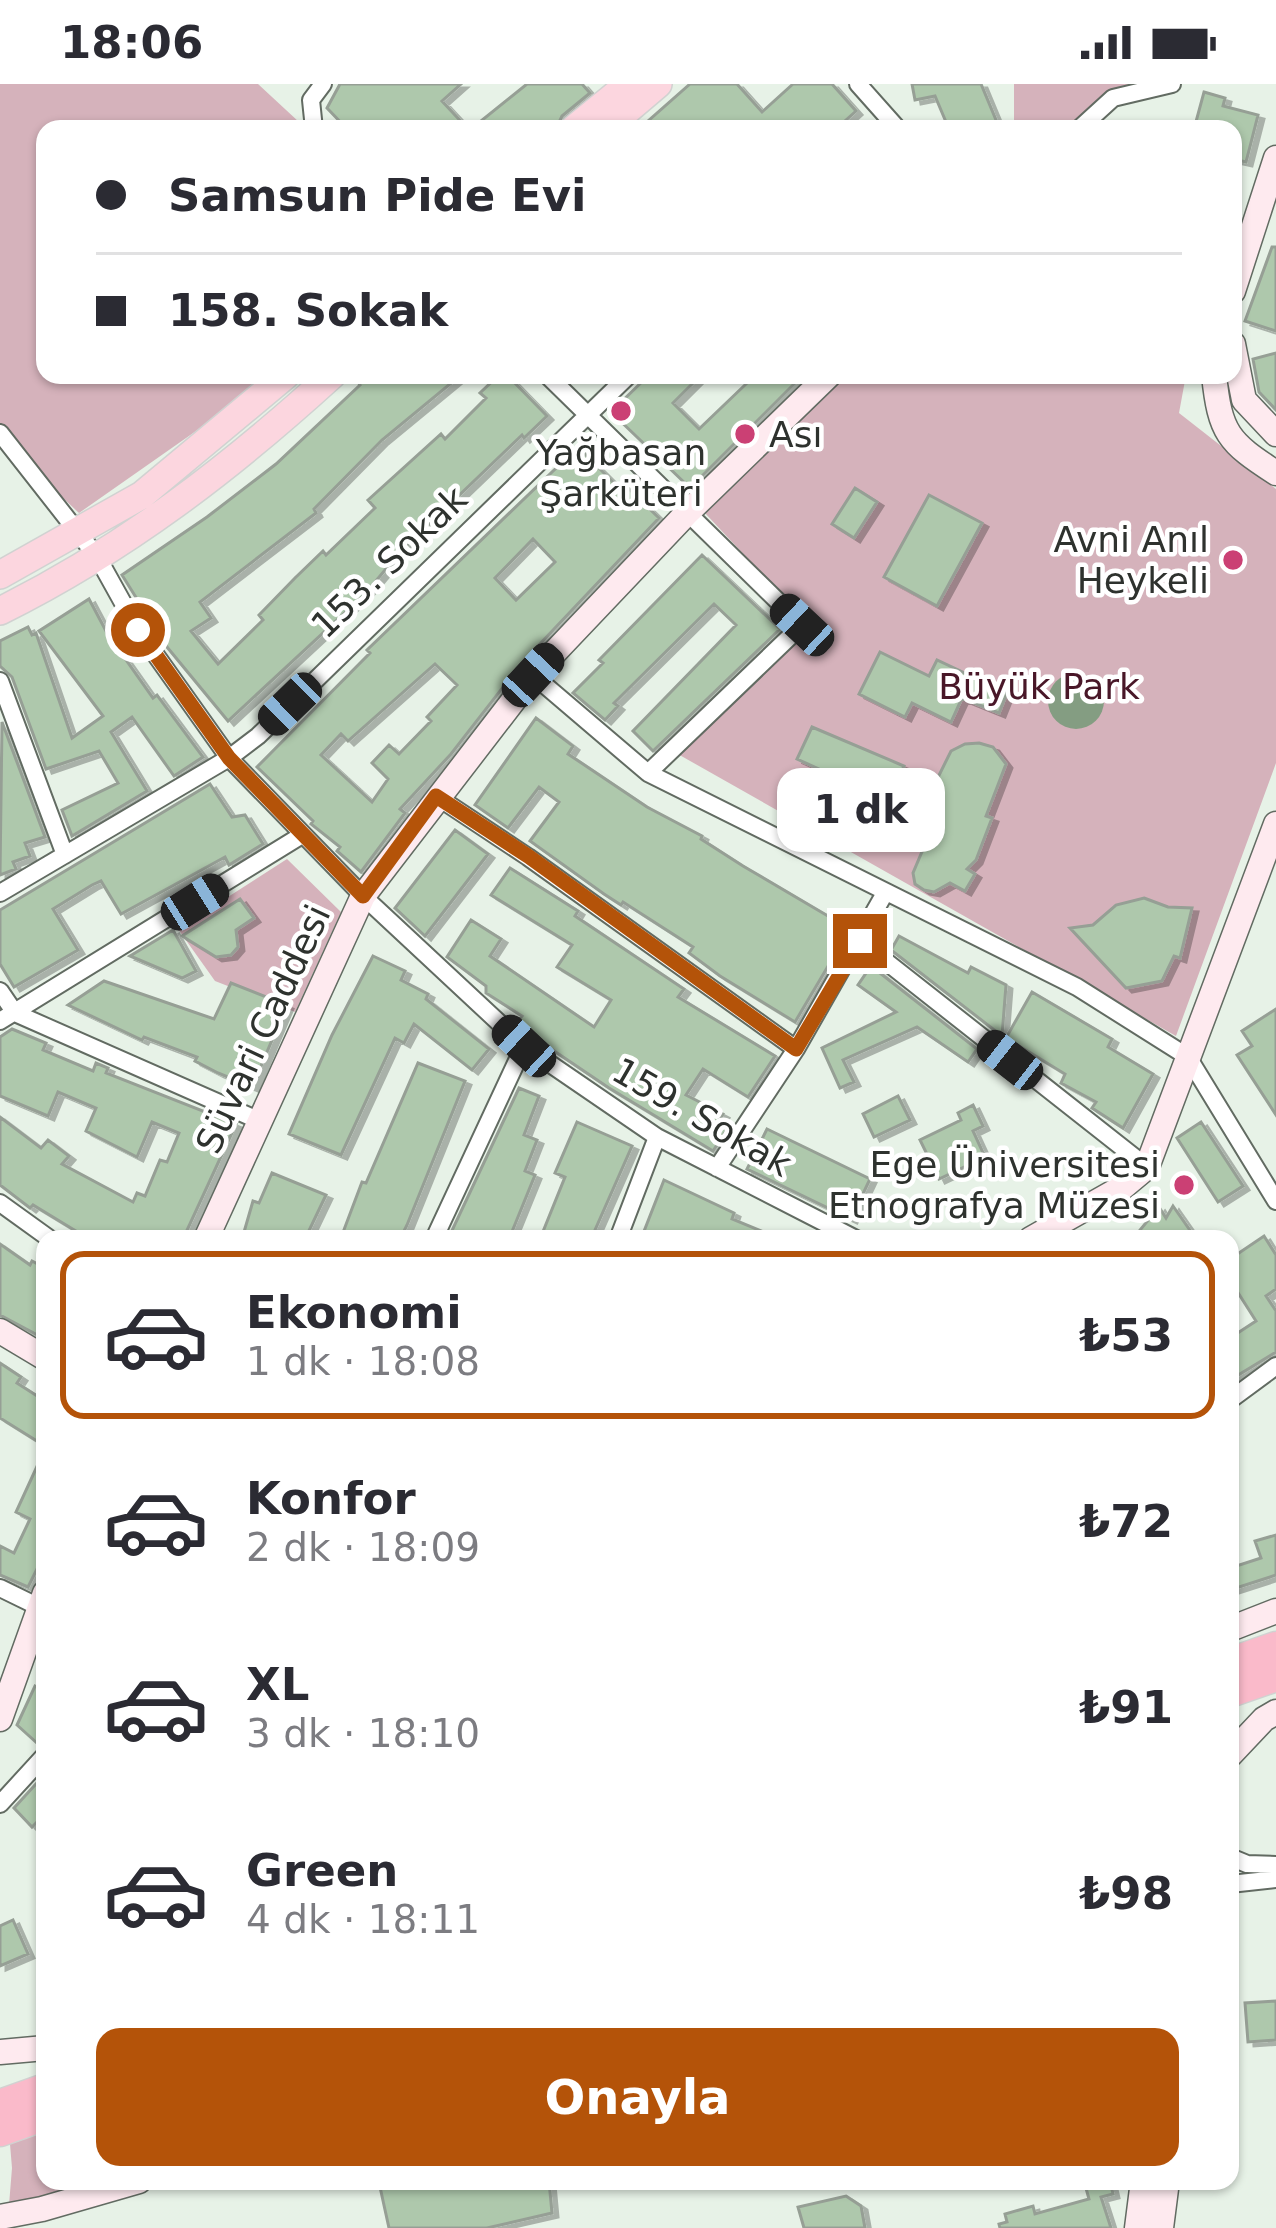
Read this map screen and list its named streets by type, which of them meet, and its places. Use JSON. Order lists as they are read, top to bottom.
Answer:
{
  "streets": {
    "main road": ["Süvari Caddesi"],
    "street": ["153. Sokak", "159. Sokak"]
  },
  "crossings": [
    ["153. Sokak", "159. Sokak"],
    ["Süvari Caddesi", "159. Sokak"]
  ],
  "parks": ["Büyük Park"],
  "places": [
    "Yağbasan Şarküteri",
    "Ası",
    "Avni Anıl Heykeli",
    "Ege Üniversitesi Etnografya Müzesi"
  ],
  "page": {
    "status": "18:06",
    "banner": ["Samsun Pide Evi", "158. Sokak"],
    "bubble": "1 dk",
    "list": [
      {
        "name": "Ekonomi",
        "note": "1 dk · 18:08",
        "value": "₺53"
      },
      {
        "name": "Konfor",
        "note": "2 dk · 18:09",
        "value": "₺72"
      },
      {
        "name": "XL",
        "note": "3 dk · 18:10",
        "value": "₺91"
      },
      {
        "name": "Green",
        "note": "4 dk · 18:11",
        "value": "₺98"
      }
    ],
    "buttons": "Onayla"
  }
}
